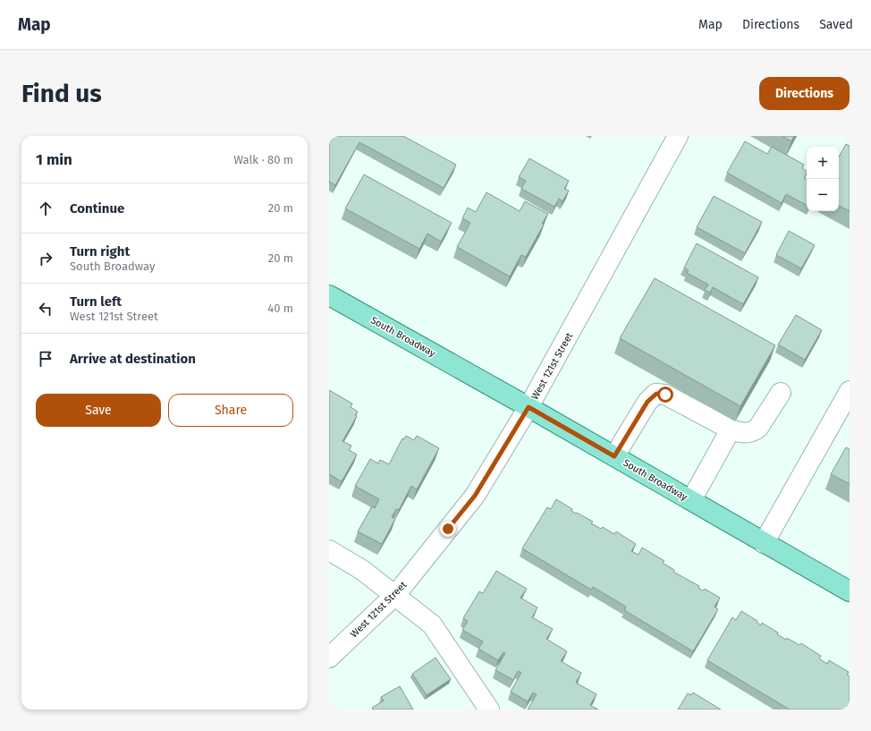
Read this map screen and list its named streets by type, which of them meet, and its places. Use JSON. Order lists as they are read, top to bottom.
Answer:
{
  "streets": {
    "main road": ["South Broadway"],
    "street": ["West 121st Street"]
  },
  "crossings": [
    ["South Broadway", "West 121st Street"]
  ],
  "page": {
    "header": "Map",
    "nav": ["Map", "Directions", "Saved"],
    "buttons": [
      "Directions",
      ["Save", "Share"]
    ],
    "title": "Find us",
    "heading": ["1 min", "Walk · 80 m"],
    "map_buttons": ["+", "−"],
    "list": [
      ["Continue", "20 m"],
      ["Turn right", "South Broadway", "20 m"],
      ["Turn left", "West 121st Street", "40 m"],
      "Arrive at destination"
    ]
  }
}
